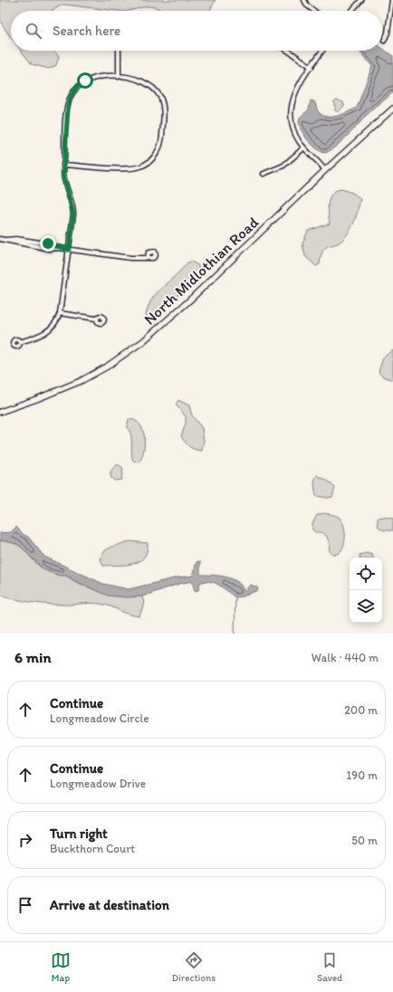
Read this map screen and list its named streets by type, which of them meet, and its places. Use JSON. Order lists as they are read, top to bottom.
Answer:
{
  "streets": {
    "main road": ["North Midlothian Road"]
  },
  "page": {
    "search": "Search here",
    "heading": ["6 min", "Walk · 440 m"],
    "list": [
      ["Continue", "Longmeadow Circle", "200 m"],
      ["Continue", "Longmeadow Drive", "190 m"],
      ["Turn right", "Buckthorn Court", "50 m"],
      "Arrive at destination"
    ],
    "nav": ["Map", "Directions", "Saved"]
  }
}
